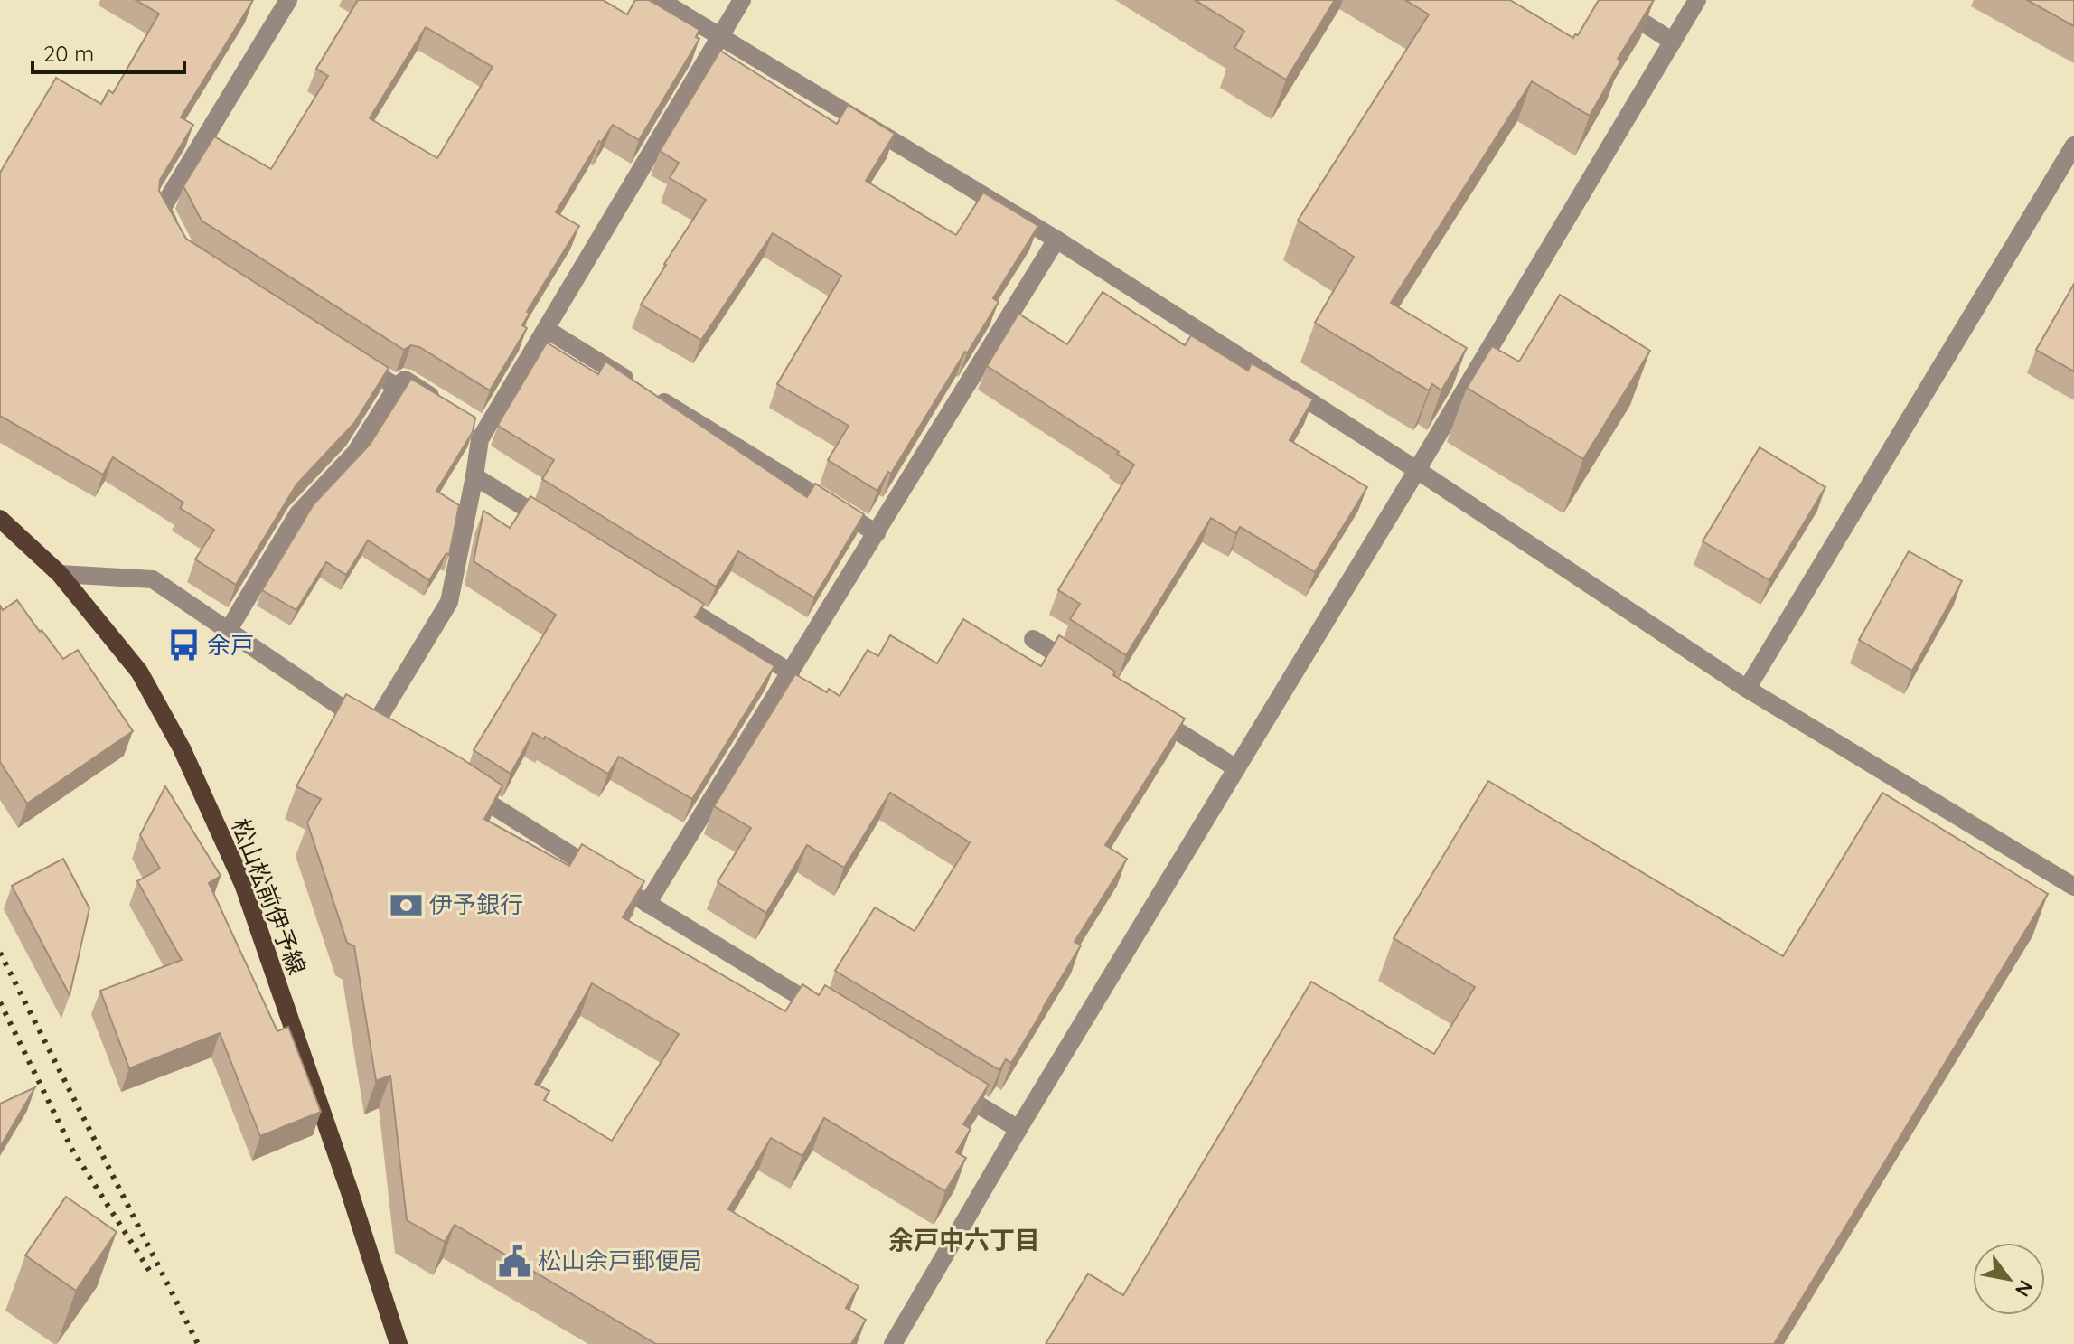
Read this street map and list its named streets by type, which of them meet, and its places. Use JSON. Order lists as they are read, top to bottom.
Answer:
{
  "streets": {
    "main road": ["松山松前伊予線"]
  },
  "districts": ["余戸中六丁目"],
  "places": {
    "bus stop": ["余戸"],
    "bank": ["伊予銀行"],
    "public building": ["松山余戸郵便局"]
  },
  "scale_bar": "20 m",
  "north": "bottom right"
}
